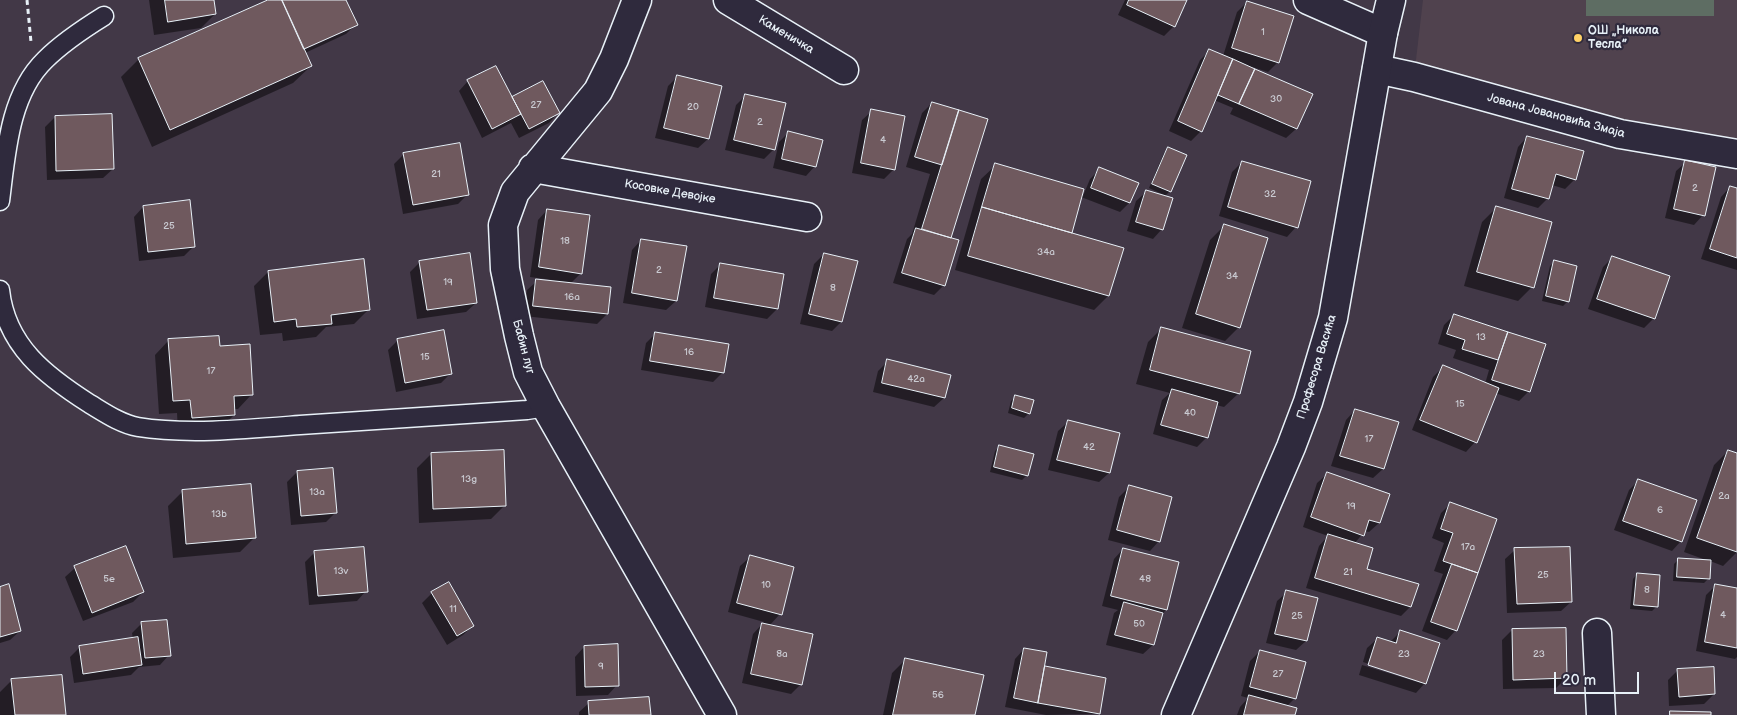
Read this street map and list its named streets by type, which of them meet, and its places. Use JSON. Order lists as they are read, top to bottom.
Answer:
{
  "streets": {
    "street": [
      "Каменичка",
      "Јована Јовановића Змаја",
      "Косовке Девојке",
      "Бабин луг",
      "Професора Васића"
    ]
  },
  "crossings": [
    ["Јована Јовановића Змаја", "Професора Васића"],
    ["Косовке Девојке", "Бабин луг"]
  ],
  "places": ["ОШ „Никола Тесла”"],
  "house_numbers": [
    "1",
    "30",
    "27",
    "20",
    "2",
    "4",
    "21",
    "2",
    "32",
    "25",
    "18",
    "34a",
    "2",
    "34",
    "19",
    "8",
    "16a",
    "13",
    "16",
    "15",
    "17",
    "42a",
    "15",
    "40",
    "17",
    "42",
    "13g",
    "13a",
    "2a",
    "19",
    "6",
    "13b",
    "17a",
    "13v",
    "21",
    "25",
    "5e",
    "48",
    "10",
    "8",
    "11",
    "4",
    "25",
    "50",
    "8a",
    "23",
    "23",
    "9",
    "27",
    "56"
  ],
  "scale_bar": "20 m"
}
